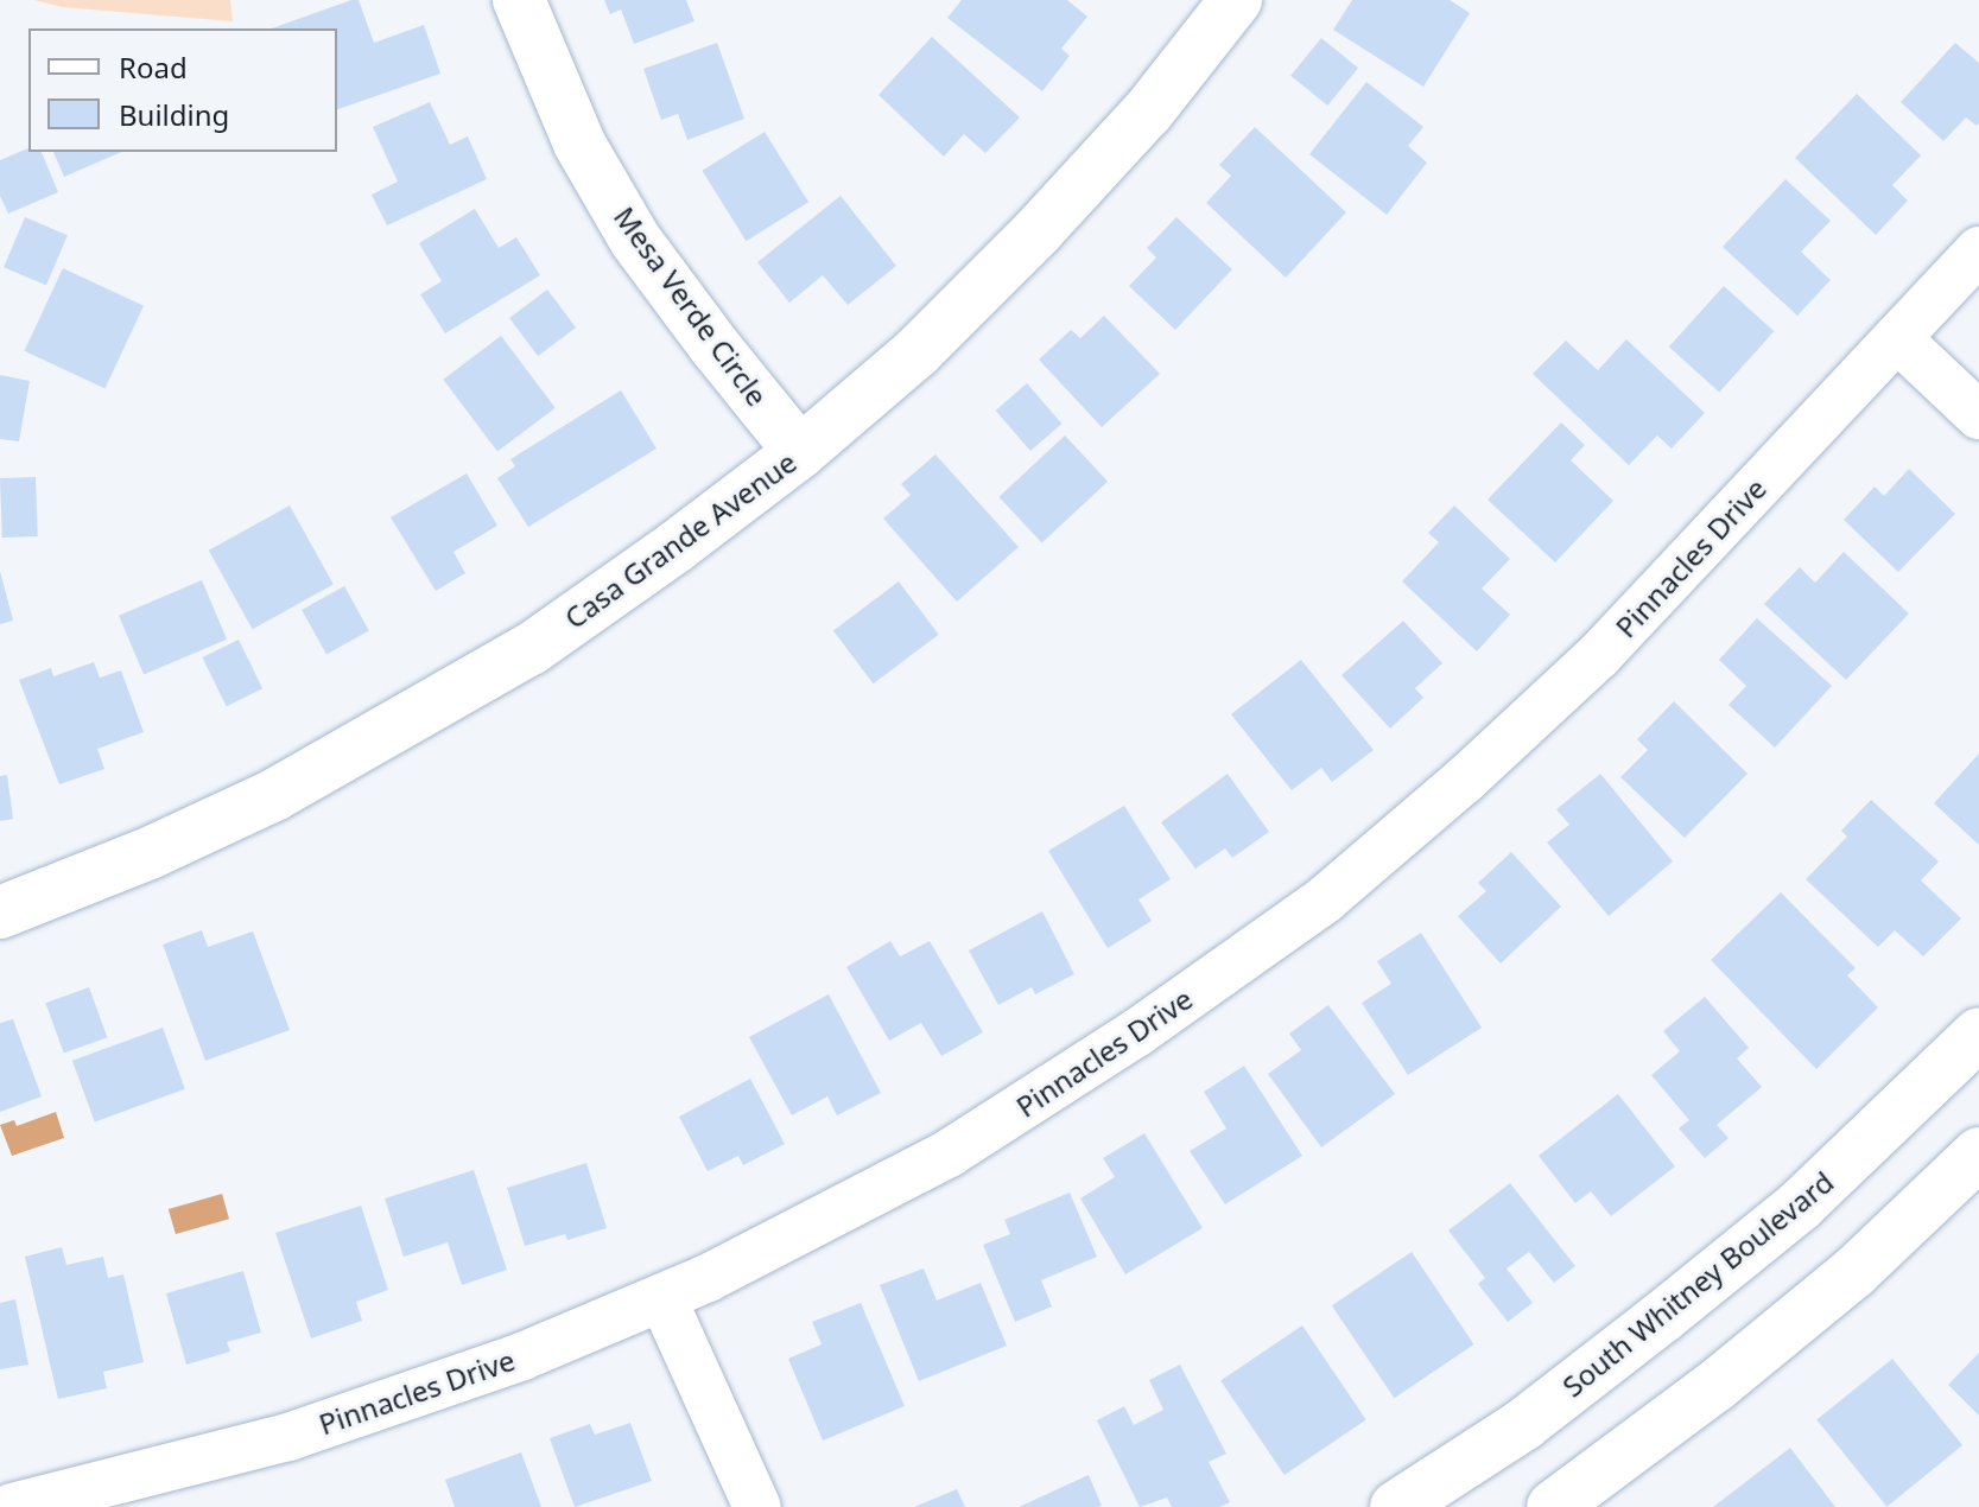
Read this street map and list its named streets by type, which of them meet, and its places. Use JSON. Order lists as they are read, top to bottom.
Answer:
{
  "streets": {
    "street": [
      "Mesa Verde Circle",
      "Casa Grande Avenue",
      "Pinnacles Drive",
      "South Whitney Boulevard"
    ]
  },
  "crossings": [
    ["Mesa Verde Circle", "Casa Grande Avenue"]
  ],
  "legend": ["Road", "Building"]
}
